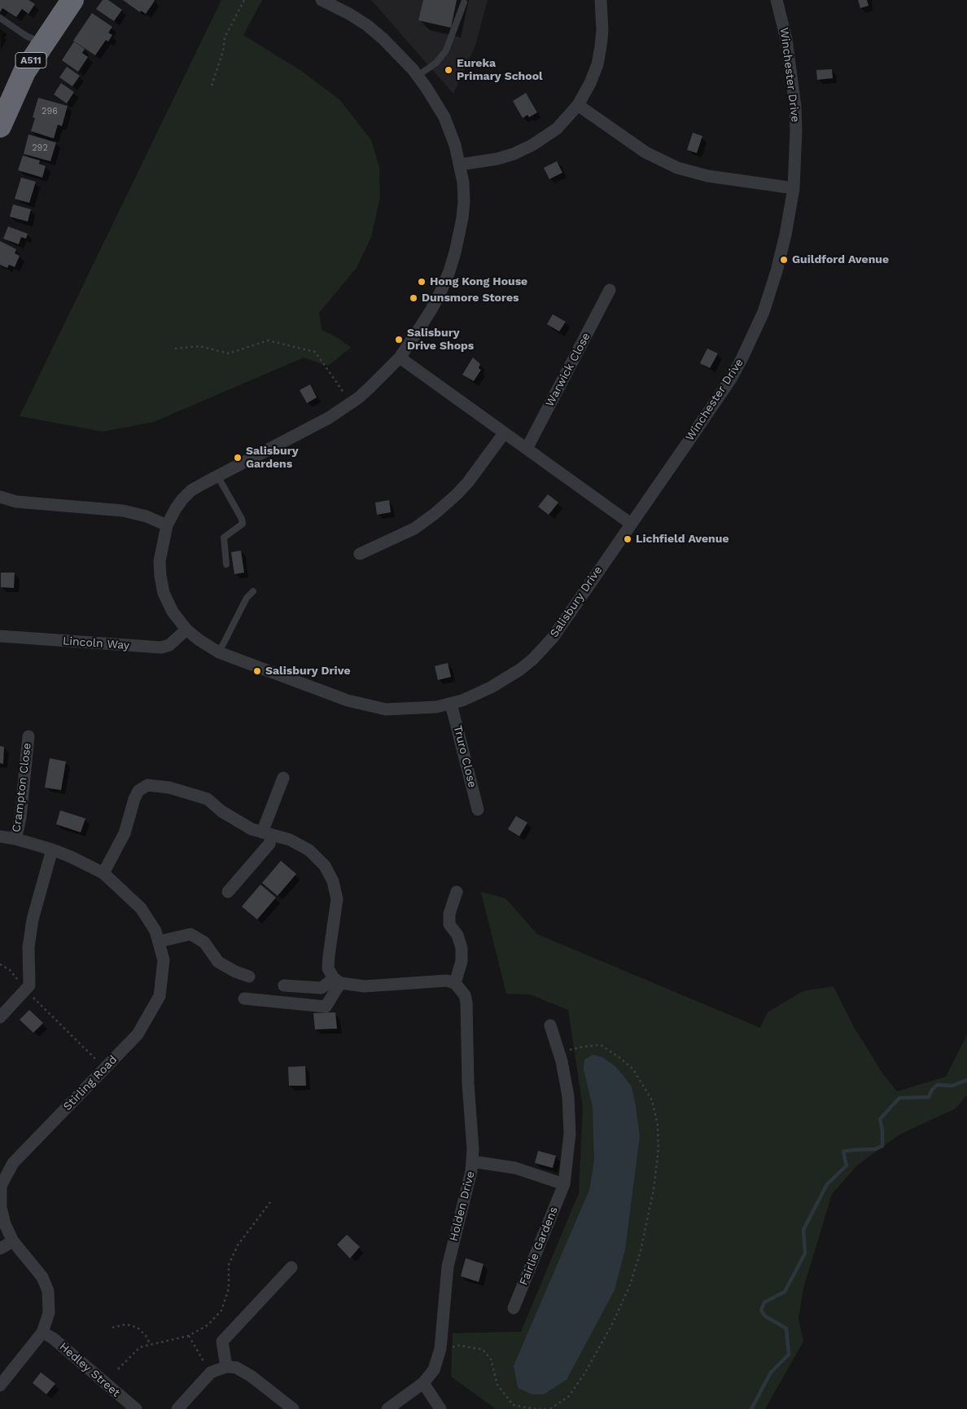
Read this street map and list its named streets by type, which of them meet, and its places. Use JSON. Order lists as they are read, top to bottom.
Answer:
{
  "streets": {
    "highway": ["A511"],
    "street": [
      "Winchester Drive",
      "Warwick Close",
      "Salisbury Drive",
      "Lincoln Way",
      "Truro Close",
      "Crampton Close",
      "Stirling Road",
      "Holden Drive",
      "Fairlie Gardens",
      "Hedley Street"
    ]
  },
  "crossings": [
    ["Winchester Drive", "Salisbury Drive"],
    ["Salisbury Drive", "Lincoln Way"],
    ["Salisbury Drive", "Truro Close"],
    ["Crampton Close", "Stirling Road"],
    ["Stirling Road", "Hedley Street"]
  ],
  "places": [
    "Eureka Primary School",
    "Guildford Avenue",
    "Hong Kong House",
    "Dunsmore Stores",
    "Salisbury Drive Shops",
    "Salisbury Gardens",
    "Lichfield Avenue",
    "Salisbury Drive"
  ],
  "house_numbers": ["296", "292"]
}
